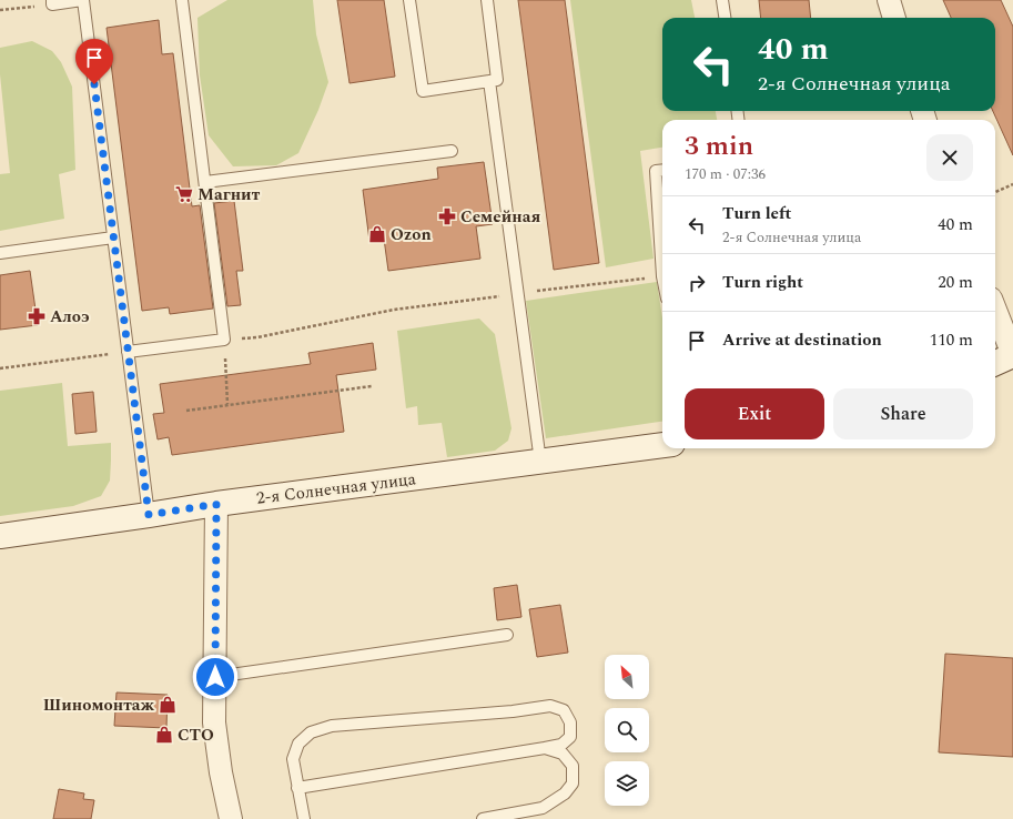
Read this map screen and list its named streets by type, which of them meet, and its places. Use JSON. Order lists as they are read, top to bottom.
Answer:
{
  "streets": {
    "main road": ["2-я Солнечная улица"]
  },
  "places": {
    "supermarket": ["Магнит"],
    "pharmacy": ["Семейная", "Алоэ"],
    "shop": ["Ozon", "Шиномонтаж", "СТО"]
  },
  "north": "top left",
  "page": {
    "turn": ["40 m", "2-я Солнечная улица"],
    "heading": ["3 min", "170 m · 07:36"],
    "list": [
      {
        "name": "Turn left",
        "note": "2-я Солнечная улица",
        "value": "40 m"
      },
      {
        "name": "Turn right",
        "value": "20 m"
      },
      {
        "name": "Arrive at destination",
        "value": "110 m"
      }
    ],
    "buttons": ["Exit", "Share"]
  }
}
